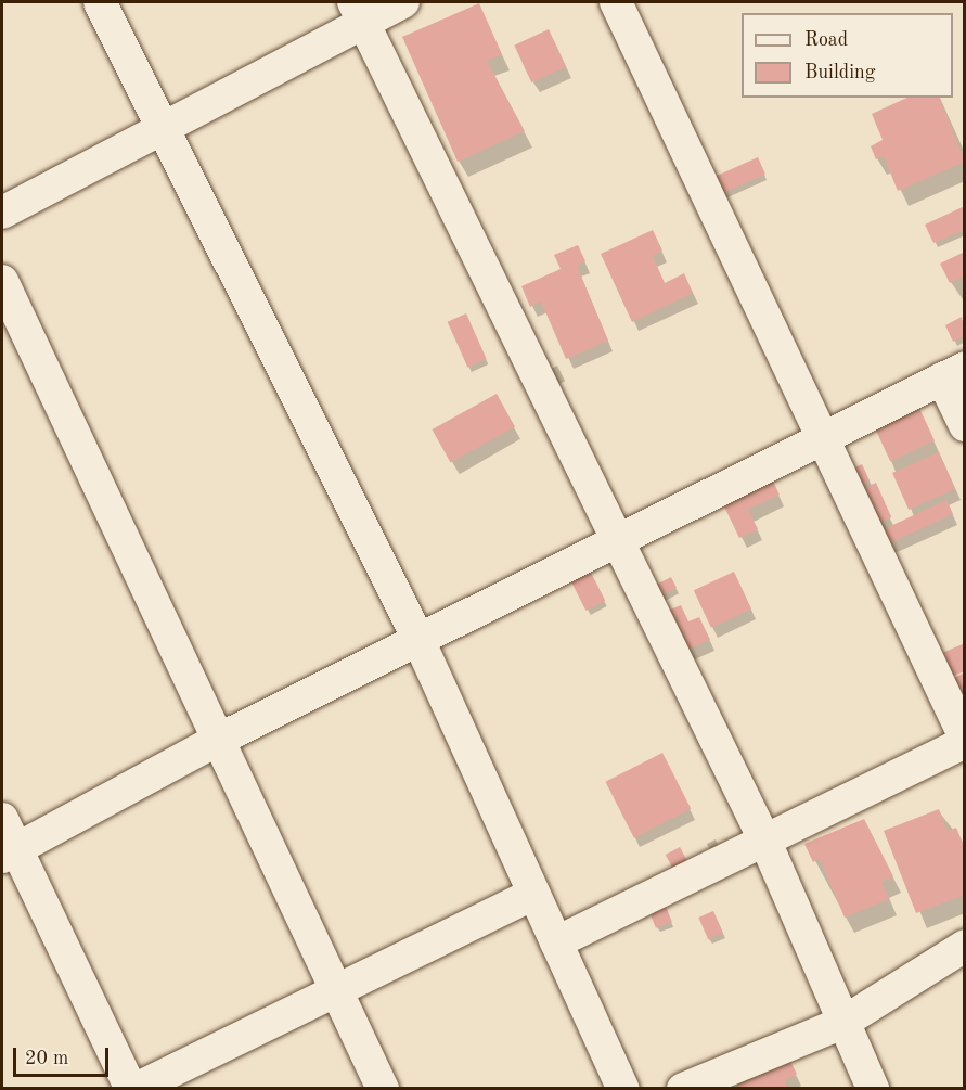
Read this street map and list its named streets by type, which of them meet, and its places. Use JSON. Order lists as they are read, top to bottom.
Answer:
{
  "legend": ["Road", "Building"],
  "scale_bar": "20 m"
}
